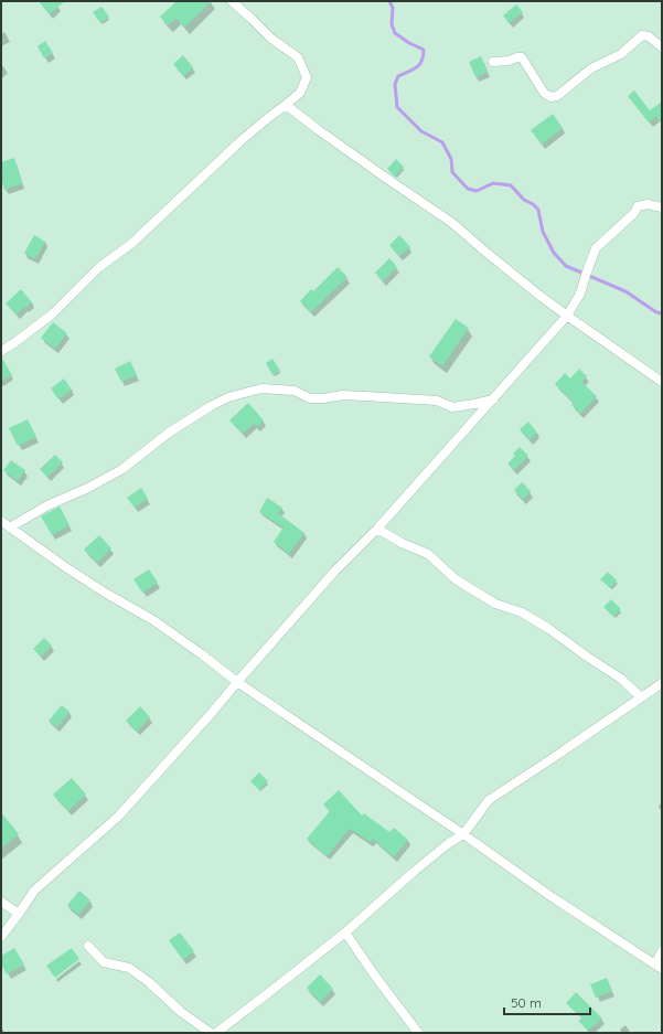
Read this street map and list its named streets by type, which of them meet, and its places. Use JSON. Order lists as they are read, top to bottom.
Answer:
{
  "scale_bar": "50 m"
}
